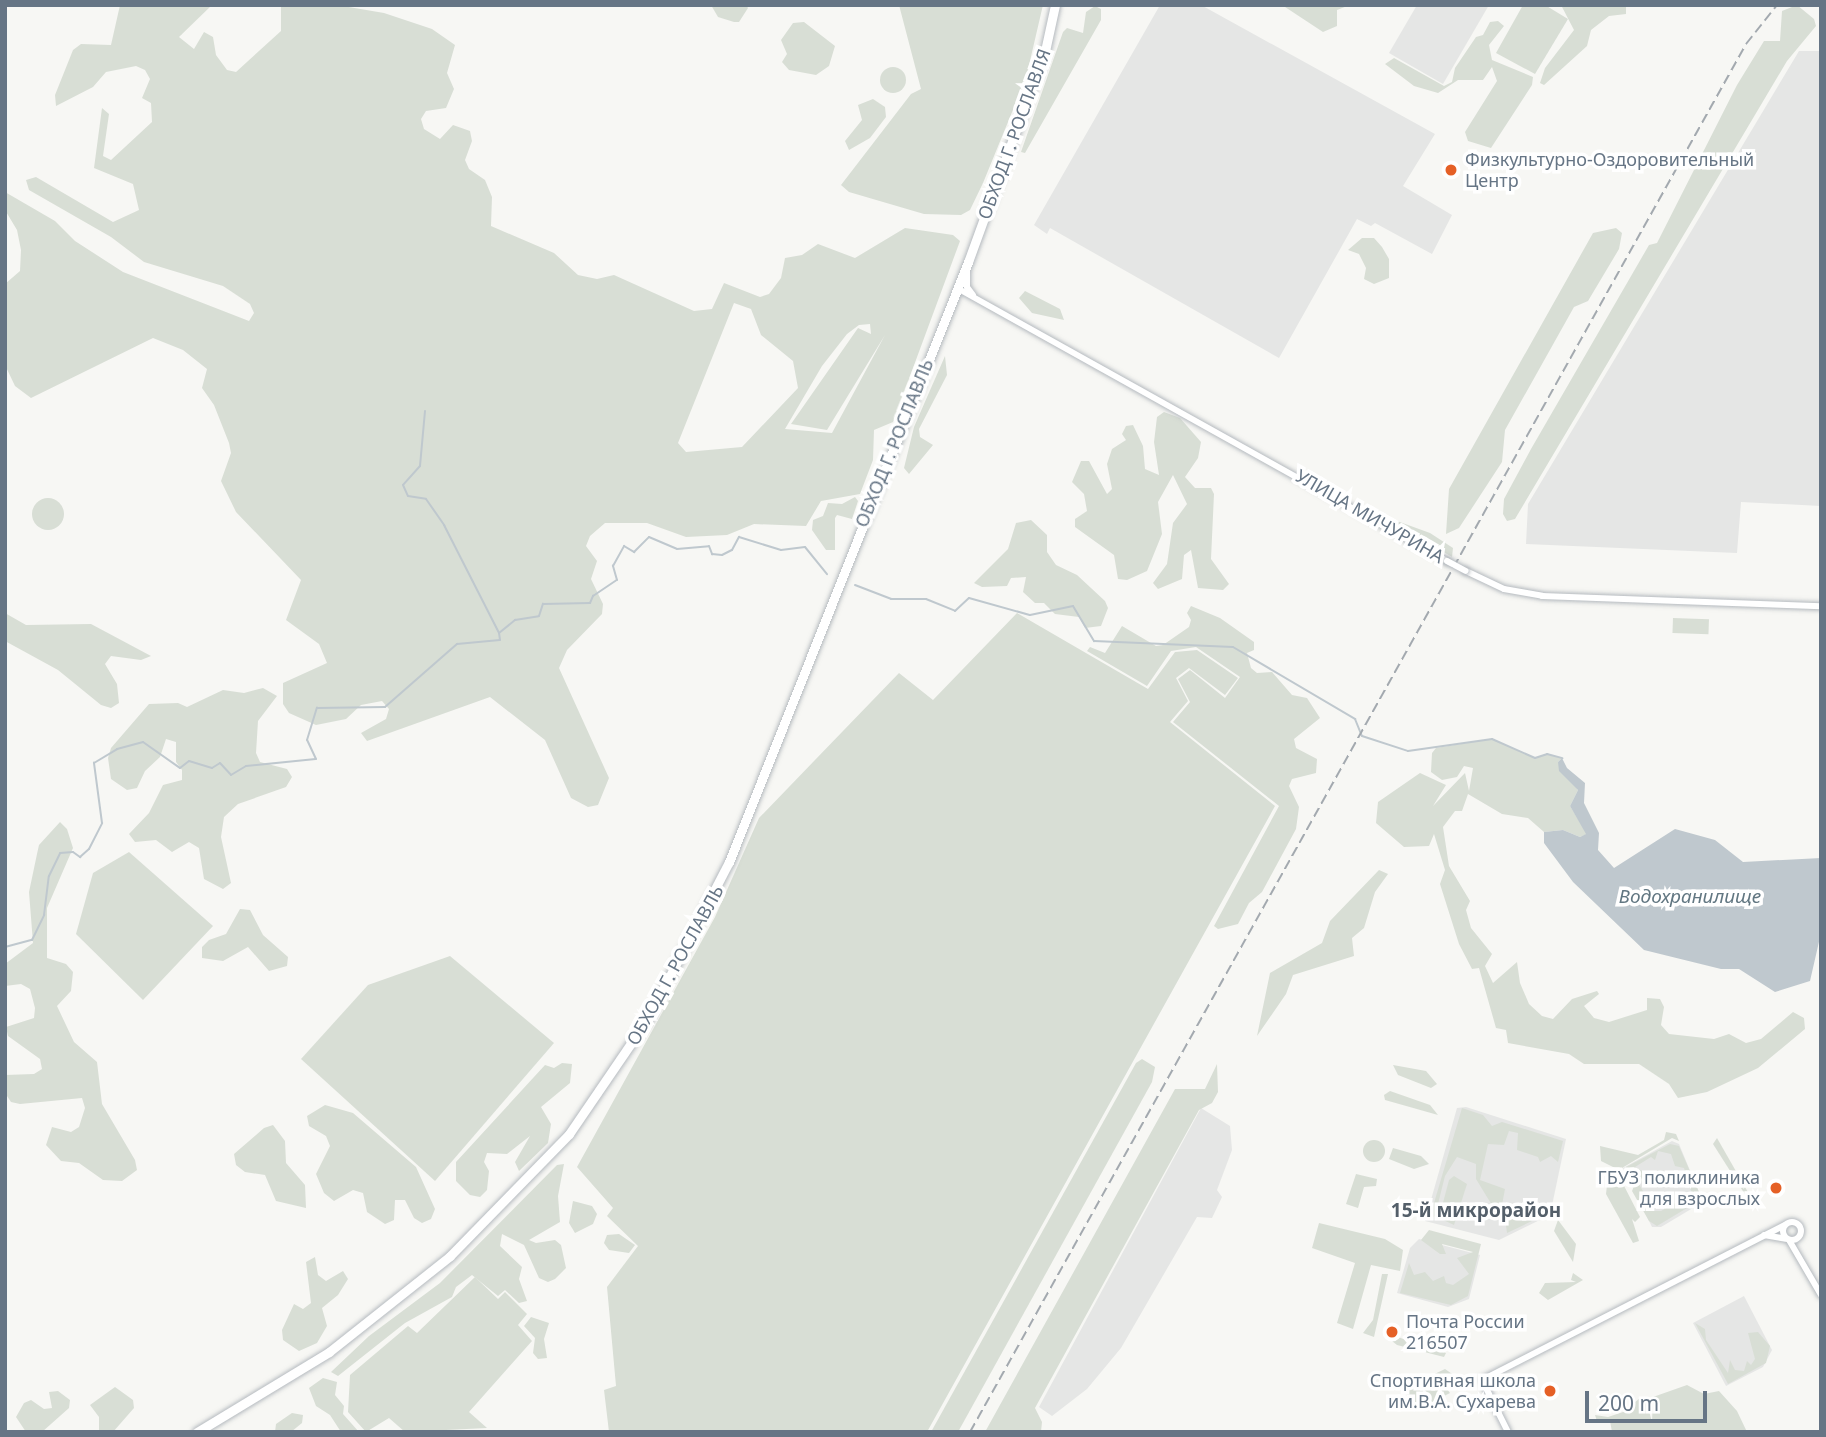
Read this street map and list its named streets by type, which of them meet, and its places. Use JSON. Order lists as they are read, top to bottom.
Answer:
{
  "streets": {
    "highway": ["ОБХОД Г. РОСЛАВЛЯ", "ОБХОД Г. РОСЛАВЛЬ"],
    "main road": ["УЛИЦА МИЧУРИНА"]
  },
  "crossings": [
    ["ОБХОД Г. РОСЛАВЛЯ", "ОБХОД Г. РОСЛАВЛЬ"],
    ["ОБХОД Г. РОСЛАВЛЬ", "УЛИЦА МИЧУРИНА"]
  ],
  "districts": ["15-й микрорайон"],
  "water": ["Водохранилище"],
  "places": [
    "Физкультурно-Оздоровительный Центр",
    "ГБУЗ поликлиника для взрослых",
    "Почта России 216507",
    "Спортивная школа им.В.А. Сухарева"
  ],
  "scale_bar": "200 m"
}
